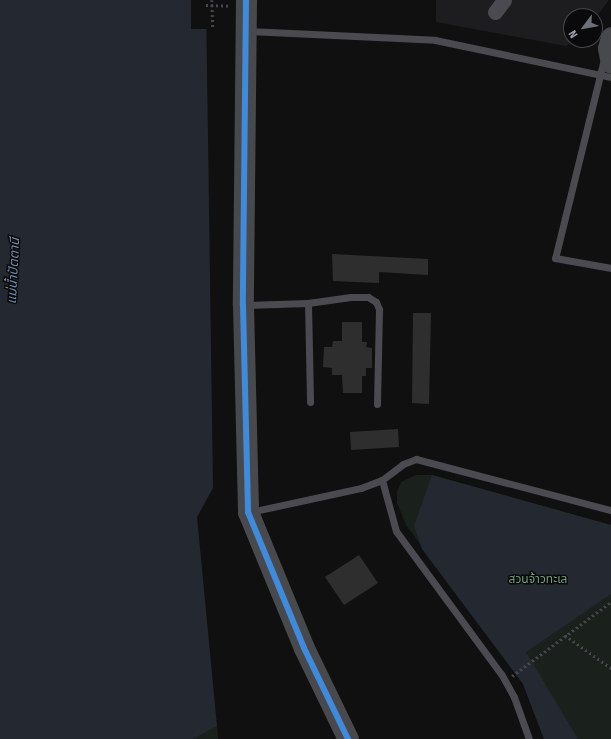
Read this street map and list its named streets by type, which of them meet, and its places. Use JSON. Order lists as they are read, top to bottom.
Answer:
{
  "water": ["แม่น้ำปัตตานี"],
  "parks": ["สวนจ้าวทะเล"],
  "north": "bottom left"
}
